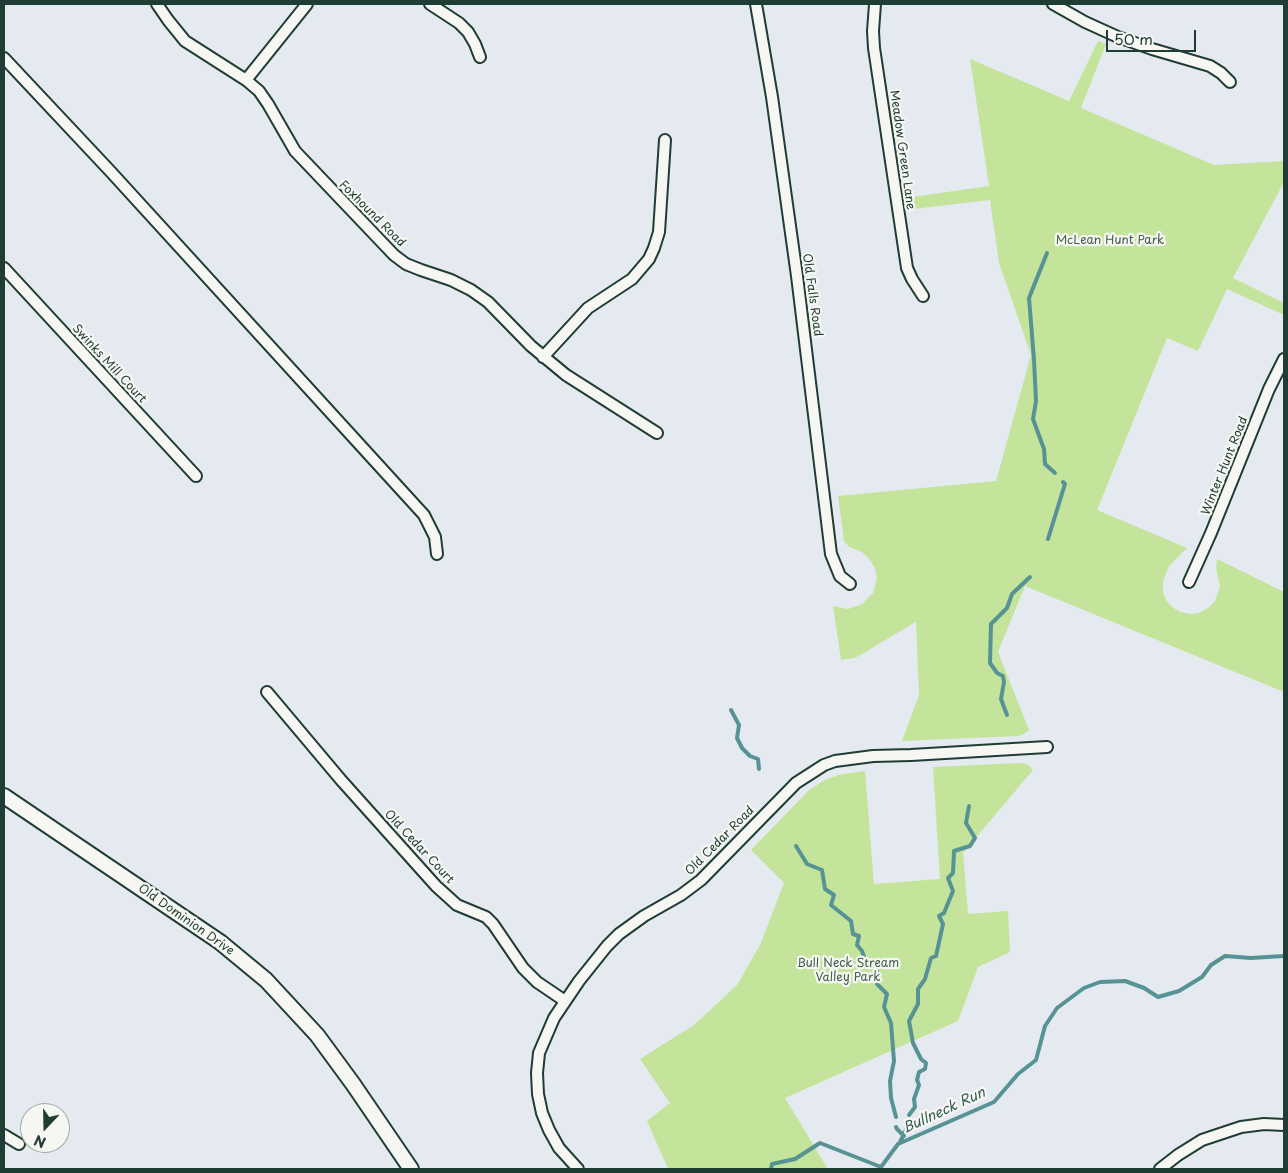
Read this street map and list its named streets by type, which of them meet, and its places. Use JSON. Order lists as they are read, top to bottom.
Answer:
{
  "streets": {
    "main road": ["Old Dominion Drive"],
    "street": [
      "Meadow Green Lane",
      "Foxhound Road",
      "Old Falls Road",
      "Swinks Mill Court",
      "Winter Hunt Road",
      "Old Cedar Road",
      "Old Cedar Court"
    ]
  },
  "crossings": [
    ["Old Cedar Road", "Old Cedar Court"]
  ],
  "water": ["Bullneck Run"],
  "parks": ["McLean Hunt Park", "Bull Neck Stream Valley Park"],
  "scale_bar": "50 m",
  "north": "bottom"
}
